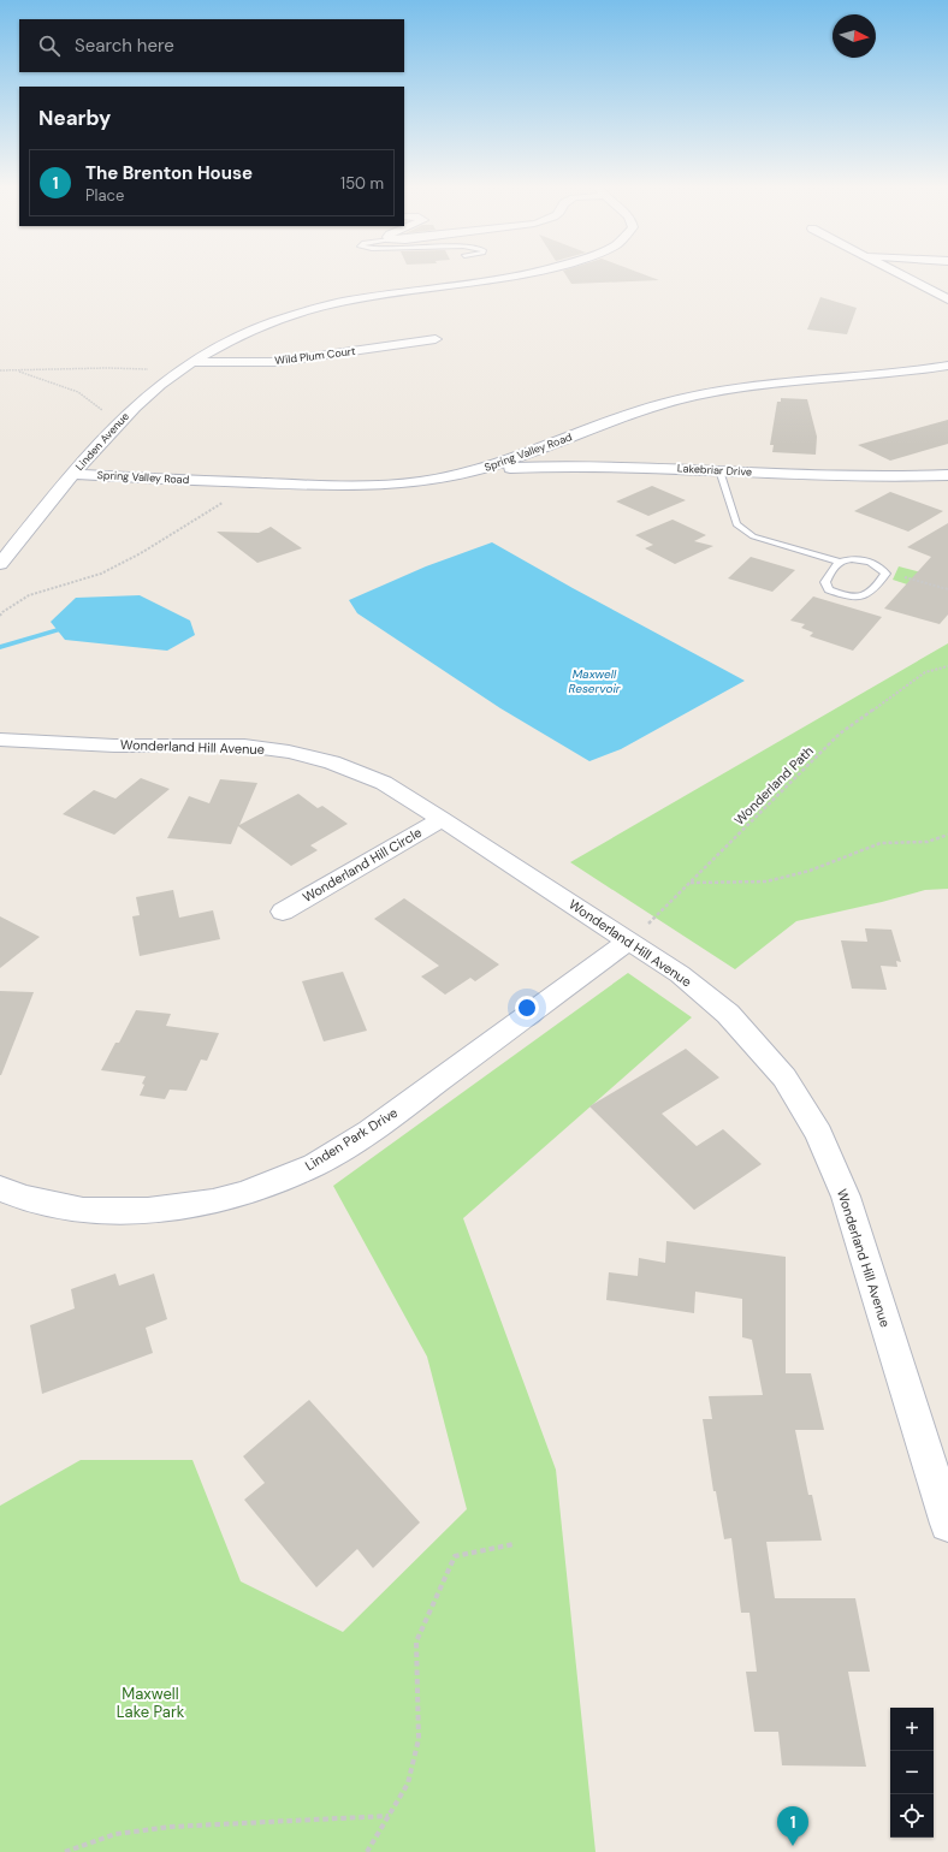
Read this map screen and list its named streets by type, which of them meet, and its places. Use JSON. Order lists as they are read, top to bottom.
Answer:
{
  "streets": {
    "street": [
      "Wild Plum Court",
      "Linden Avenue",
      "Spring Valley Road",
      "Lakebriar Drive",
      "Wonderland Hill Avenue",
      "Wonderland Hill Circle",
      "Linden Park Drive"
    ],
    "path": ["Wonderland Path"]
  },
  "crossings": [
    ["Wild Plum Court", "Linden Avenue"],
    ["Linden Avenue", "Spring Valley Road"],
    ["Spring Valley Road", "Lakebriar Drive"],
    ["Wonderland Hill Avenue", "Wonderland Path"],
    ["Wonderland Hill Avenue", "Wonderland Hill Circle"],
    ["Wonderland Hill Avenue", "Linden Park Drive"],
    ["Wonderland Path", "Linden Park Drive"]
  ],
  "water": ["Maxwell Reservoir"],
  "parks": ["Maxwell Lake Park"],
  "north": "right",
  "page": {
    "search": "Search here",
    "heading": "Nearby",
    "list": [
      {
        "mark": "1",
        "name": "The Brenton House",
        "note": "Place",
        "value": "150 m"
      }
    ],
    "map_buttons": ["+", "−"],
    "pins": "1"
  }
}
